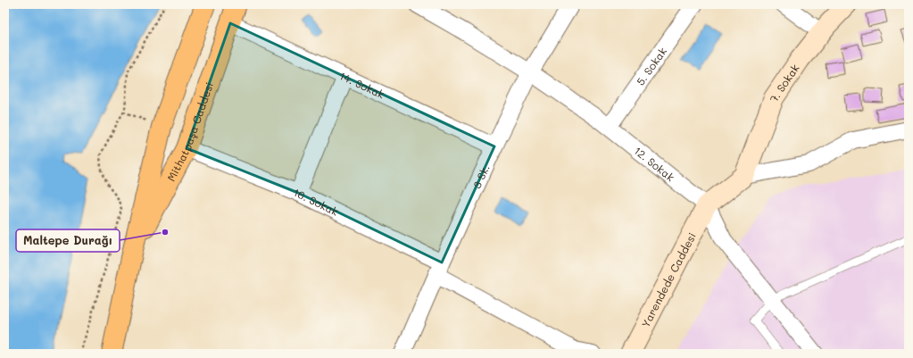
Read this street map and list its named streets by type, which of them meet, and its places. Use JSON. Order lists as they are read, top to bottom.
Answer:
{
  "streets": {
    "main road": ["Mithatpaşa Caddesi"],
    "street": [
      "5. Sokak",
      "7. Sokak",
      "14. Sokak",
      "12. Sokak",
      "3 Sk.",
      "16. Sokak",
      "Yarendede Caddesi"
    ]
  },
  "crossings": [
    ["5. Sokak", "12. Sokak"],
    ["14. Sokak", "Mithatpaşa Caddesi"],
    ["14. Sokak", "3 Sk."],
    ["Mithatpaşa Caddesi", "16. Sokak"],
    ["12. Sokak", "3 Sk."],
    ["12. Sokak", "Yarendede Caddesi"],
    ["3 Sk.", "16. Sokak"]
  ],
  "places": ["Maltepe Durağı"]
}
